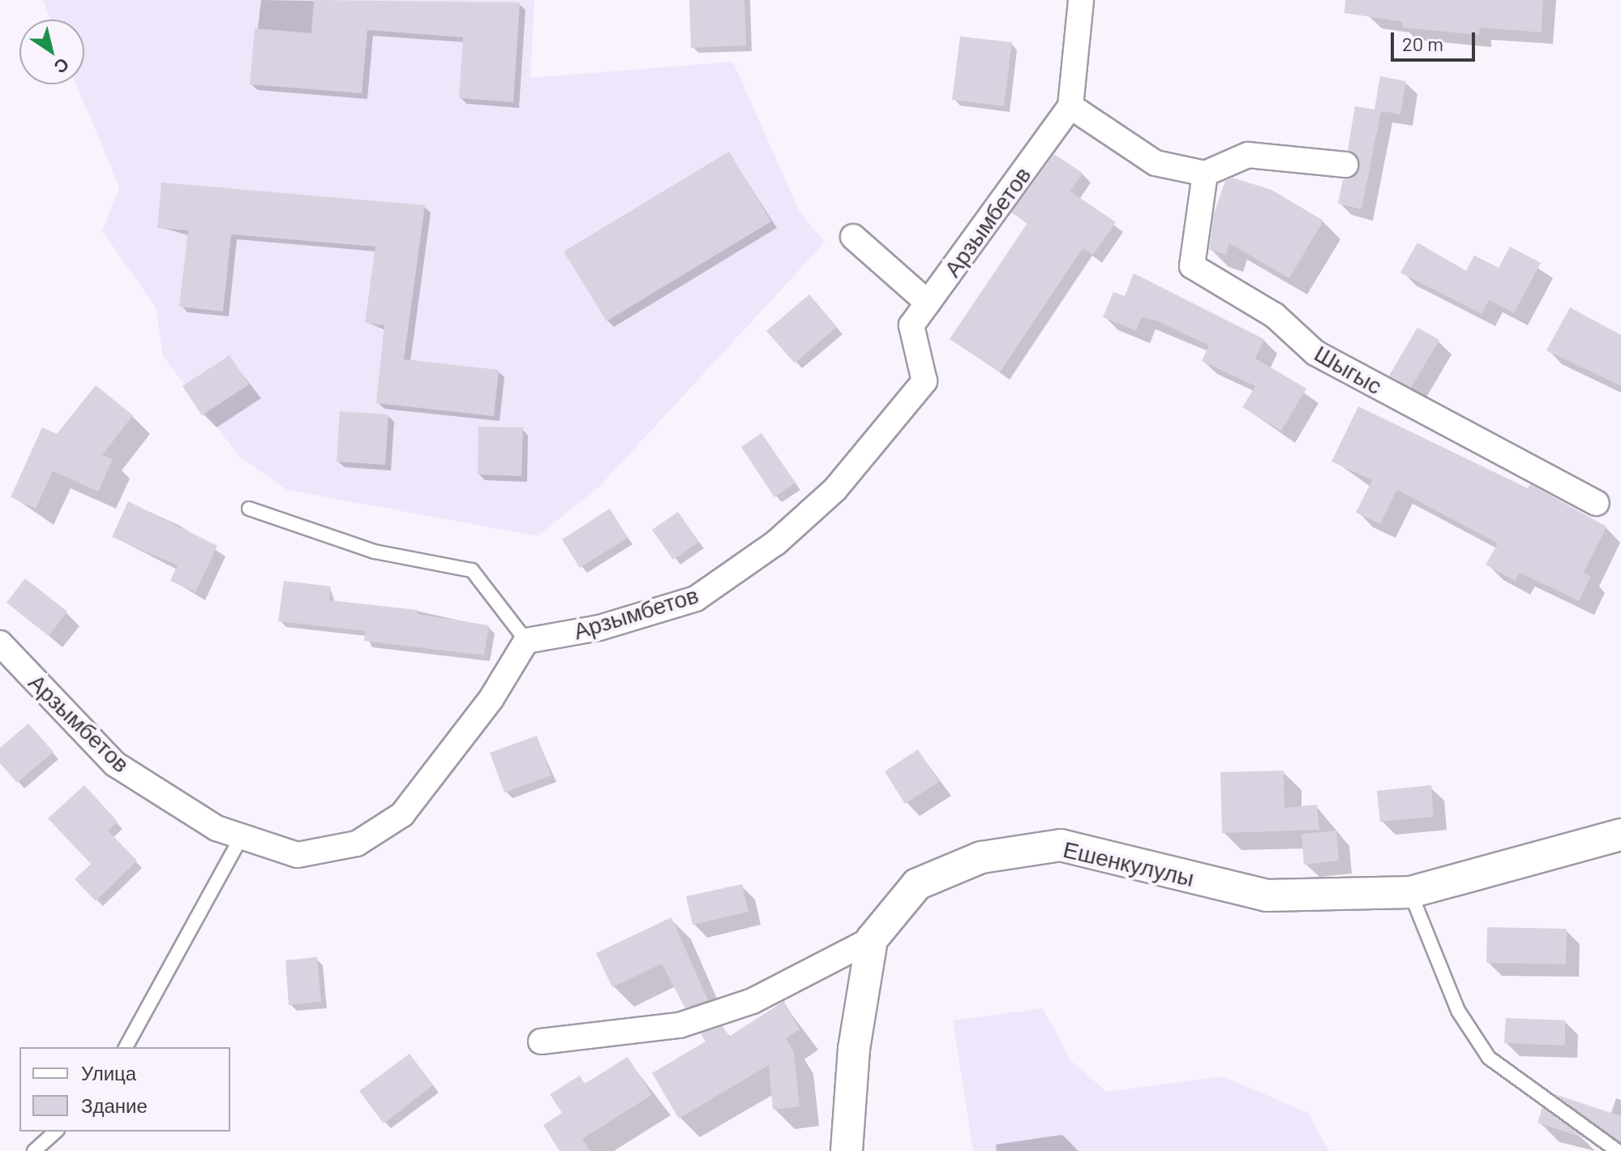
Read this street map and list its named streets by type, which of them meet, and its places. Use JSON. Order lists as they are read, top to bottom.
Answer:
{
  "streets": {
    "street": ["Арзымбетов", "Шыгыс", "Ешенкулулы"]
  },
  "legend": ["Улица", "Здание"],
  "scale_bar": "20 m",
  "north": "bottom right"
}
